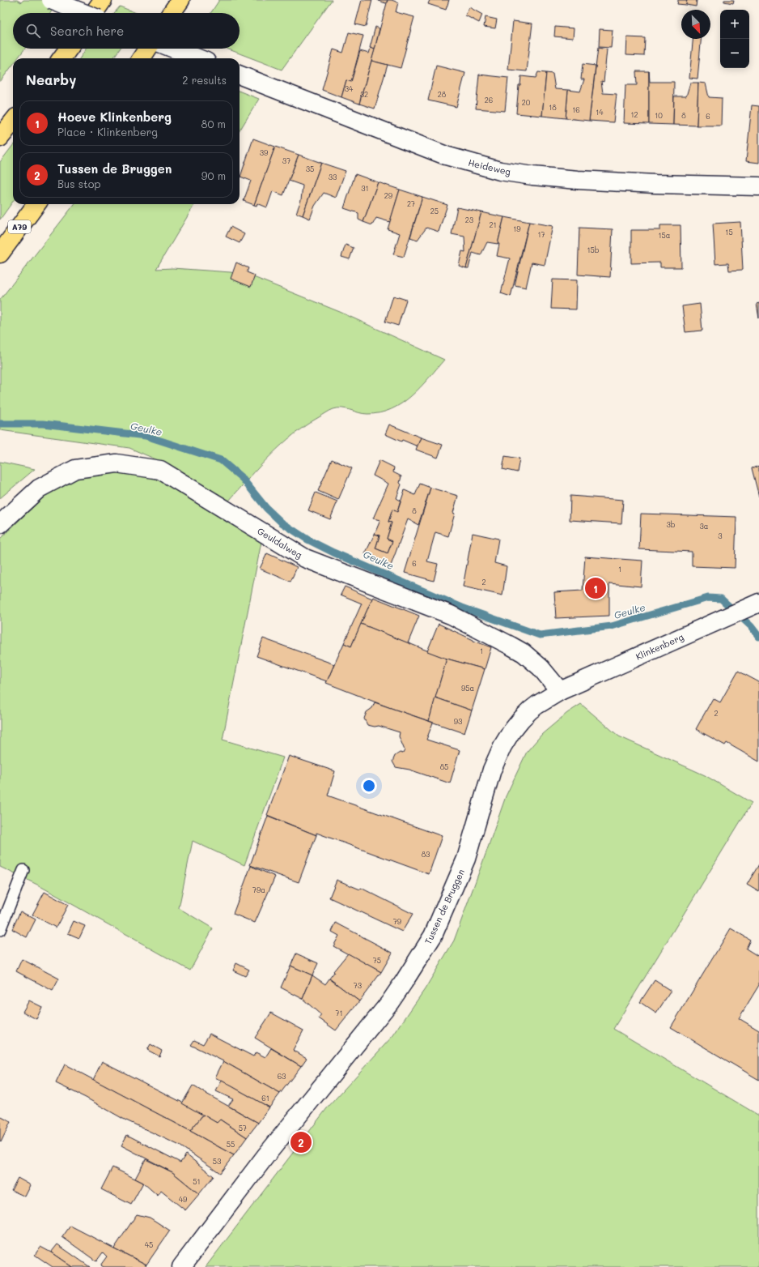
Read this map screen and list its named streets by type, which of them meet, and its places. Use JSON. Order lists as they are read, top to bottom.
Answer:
{
  "streets": {
    "highway": ["A79"],
    "street": [
      "Heideweg",
      "Geuldalweg",
      "Klinkenberg",
      "Tussen de Bruggen"
    ]
  },
  "crossings": [
    ["Geuldalweg", "Klinkenberg"],
    ["Geuldalweg", "Tussen de Bruggen"],
    ["Klinkenberg", "Tussen de Bruggen"]
  ],
  "water": ["Geulke"],
  "house_numbers": [
    "34",
    "32",
    "28",
    "26",
    "20",
    "18",
    "16",
    "14",
    "12",
    "10",
    "8",
    "6",
    "39",
    "37",
    "35",
    "33",
    "31",
    "29",
    "27",
    "25",
    "23",
    "21",
    "19",
    "15",
    "17",
    "15a",
    "15b",
    "8",
    "3b",
    "3a",
    "3",
    "6",
    "1",
    "2",
    "1",
    "95a",
    "2",
    "93",
    "85",
    "83",
    "79a",
    "79",
    "75",
    "73",
    "71",
    "63",
    "61",
    "57",
    "55",
    "53",
    "51",
    "49",
    "45"
  ],
  "north": "bottom right",
  "page": {
    "map_buttons": ["+", "−"],
    "search": "Search here",
    "heading": ["Nearby", "2 results"],
    "list": [
      {
        "mark": "1",
        "name": "Hoeve Klinkenberg",
        "note": "Place · Klinkenberg",
        "value": "80 m"
      },
      {
        "mark": "2",
        "name": "Tussen de Bruggen",
        "note": "Bus stop",
        "value": "90 m"
      }
    ],
    "pins": ["1", "2"]
  }
}
